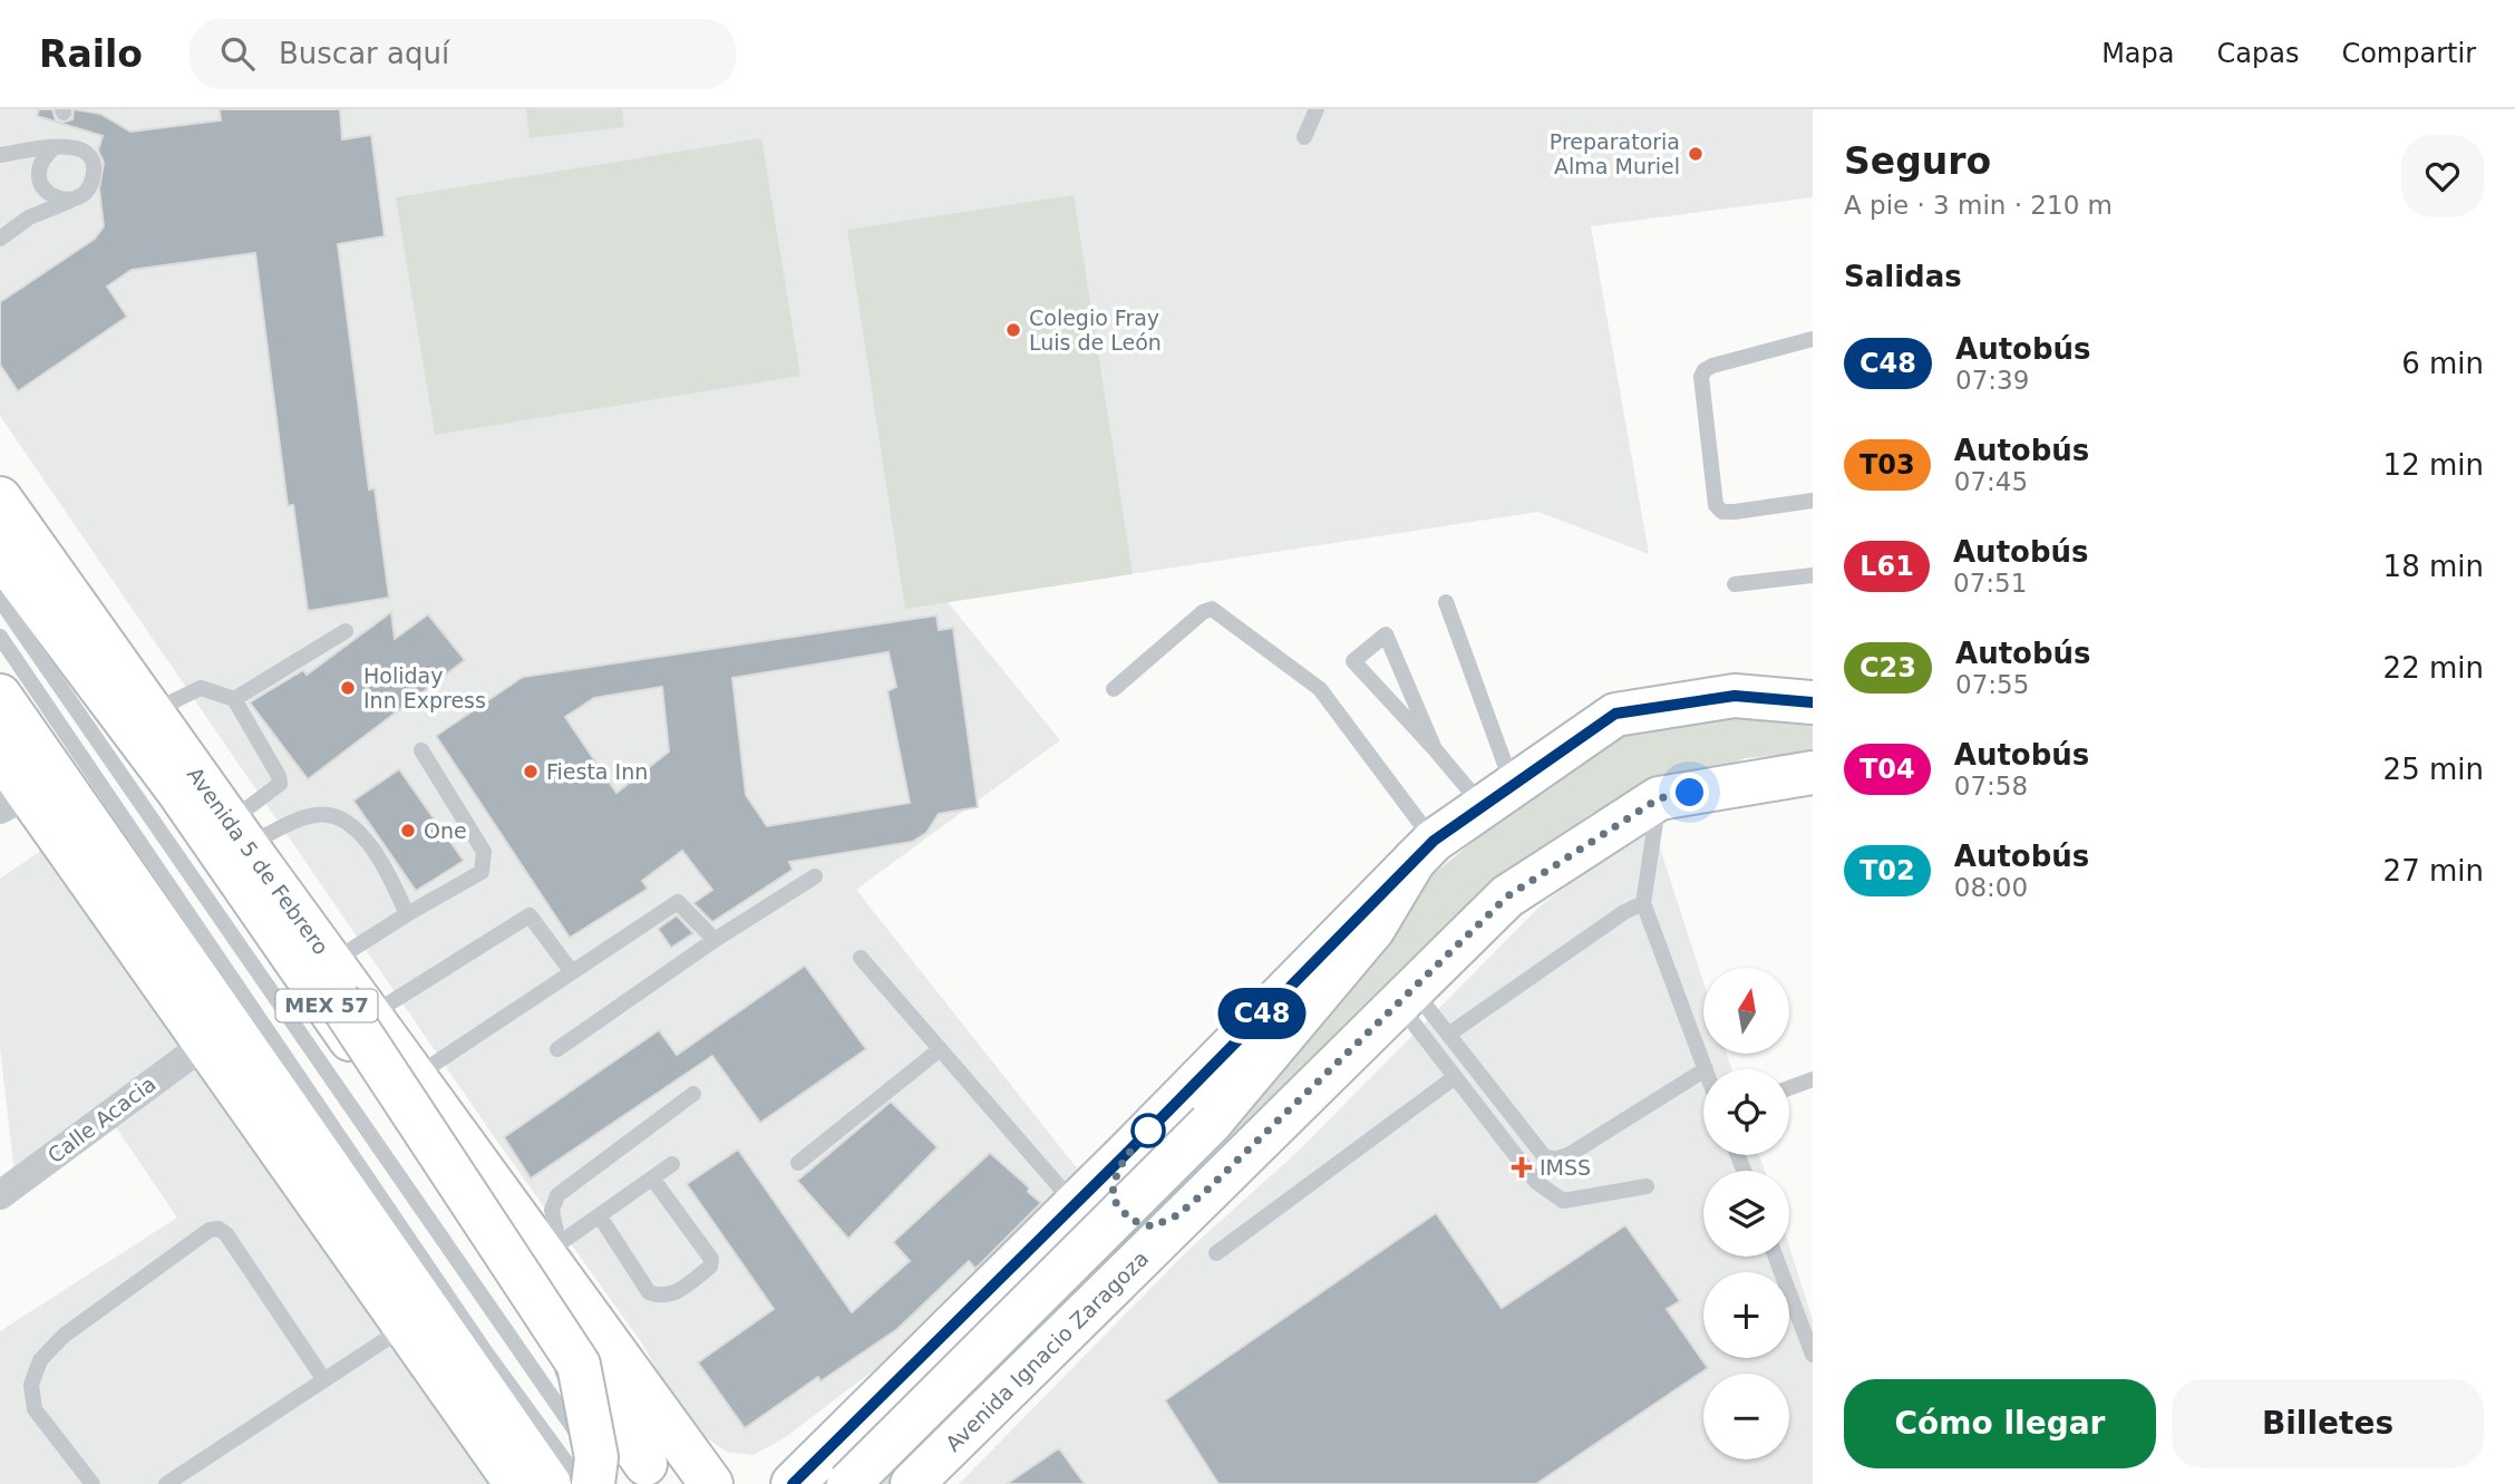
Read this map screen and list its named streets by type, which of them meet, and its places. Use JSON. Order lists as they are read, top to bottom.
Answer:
{
  "streets": {
    "main road": ["Avenida 5 de Febrero", "MEX 57", "Avenida Ignacio Zaragoza"],
    "street": ["Calle Acacia"]
  },
  "places": {
    "other": [
      "Preparatoria Alma Muriel",
      "Colegio Fray Luis de León",
      "Holiday Inn Express",
      "Fiesta Inn",
      "One"
    ],
    "health": ["IMSS"]
  },
  "lines": ["bus line C48"],
  "north": "top",
  "page": {
    "header": "Railo",
    "search": "Buscar aquí",
    "nav": ["Mapa", "Capas", "Compartir"],
    "on_map": "C48",
    "heading": [
      ["Seguro", "A pie · 3 min · 210 m"],
      "Salidas"
    ],
    "list": [
      {
        "mark": "C48",
        "name": "Autobús",
        "note": "07:39",
        "value": "6 min"
      },
      {
        "mark": "T03",
        "name": "Autobús",
        "note": "07:45",
        "value": "12 min"
      },
      {
        "mark": "L61",
        "name": "Autobús",
        "note": "07:51",
        "value": "18 min"
      },
      {
        "mark": "C23",
        "name": "Autobús",
        "note": "07:55",
        "value": "22 min"
      },
      {
        "mark": "T04",
        "name": "Autobús",
        "note": "07:58",
        "value": "25 min"
      },
      {
        "mark": "T02",
        "name": "Autobús",
        "note": "08:00",
        "value": "27 min"
      }
    ],
    "map_buttons": ["+", "−"],
    "buttons": ["Cómo llegar", "Billetes"]
  }
}
